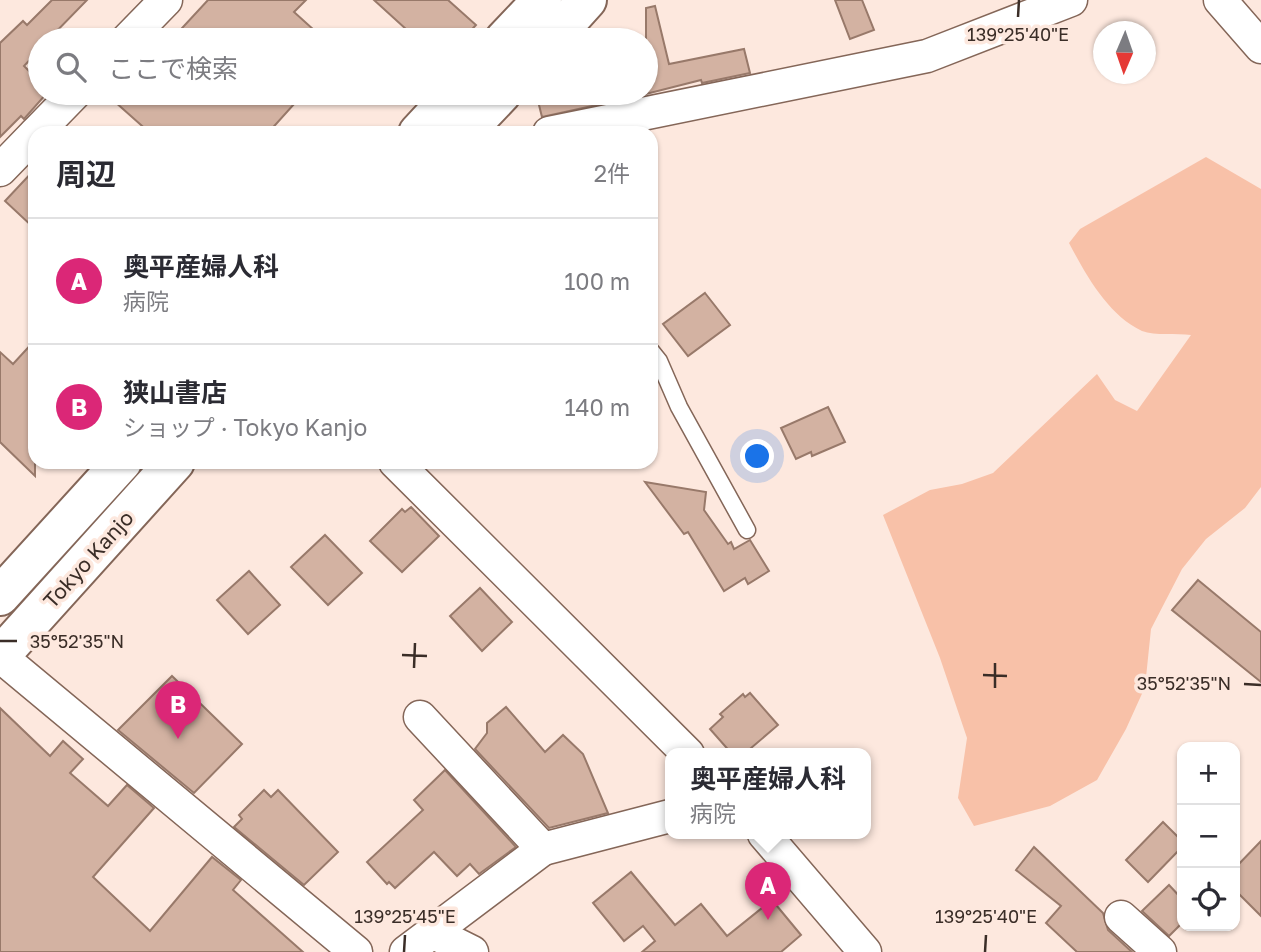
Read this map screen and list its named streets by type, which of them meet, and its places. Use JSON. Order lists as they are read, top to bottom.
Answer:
{
  "streets": {
    "highway": ["Tokyo Kanjo"]
  },
  "north": "bottom",
  "page": {
    "search": "ここで検索",
    "heading": ["周辺", "2件"],
    "list": [
      {
        "mark": "A",
        "name": "奥平産婦人科",
        "note": "病院",
        "value": "100 m"
      },
      {
        "mark": "B",
        "name": "狭山書店",
        "note": "ショップ · Tokyo Kanjo",
        "value": "140 m"
      }
    ],
    "pins": ["B", "A"],
    "map_buttons": ["+", "−"],
    "popup": ["奥平産婦人科", "病院"]
  },
  "coordinates": ["139°25'40\"E", "35°52'35\"N", "139°25'45\"E"]
}
